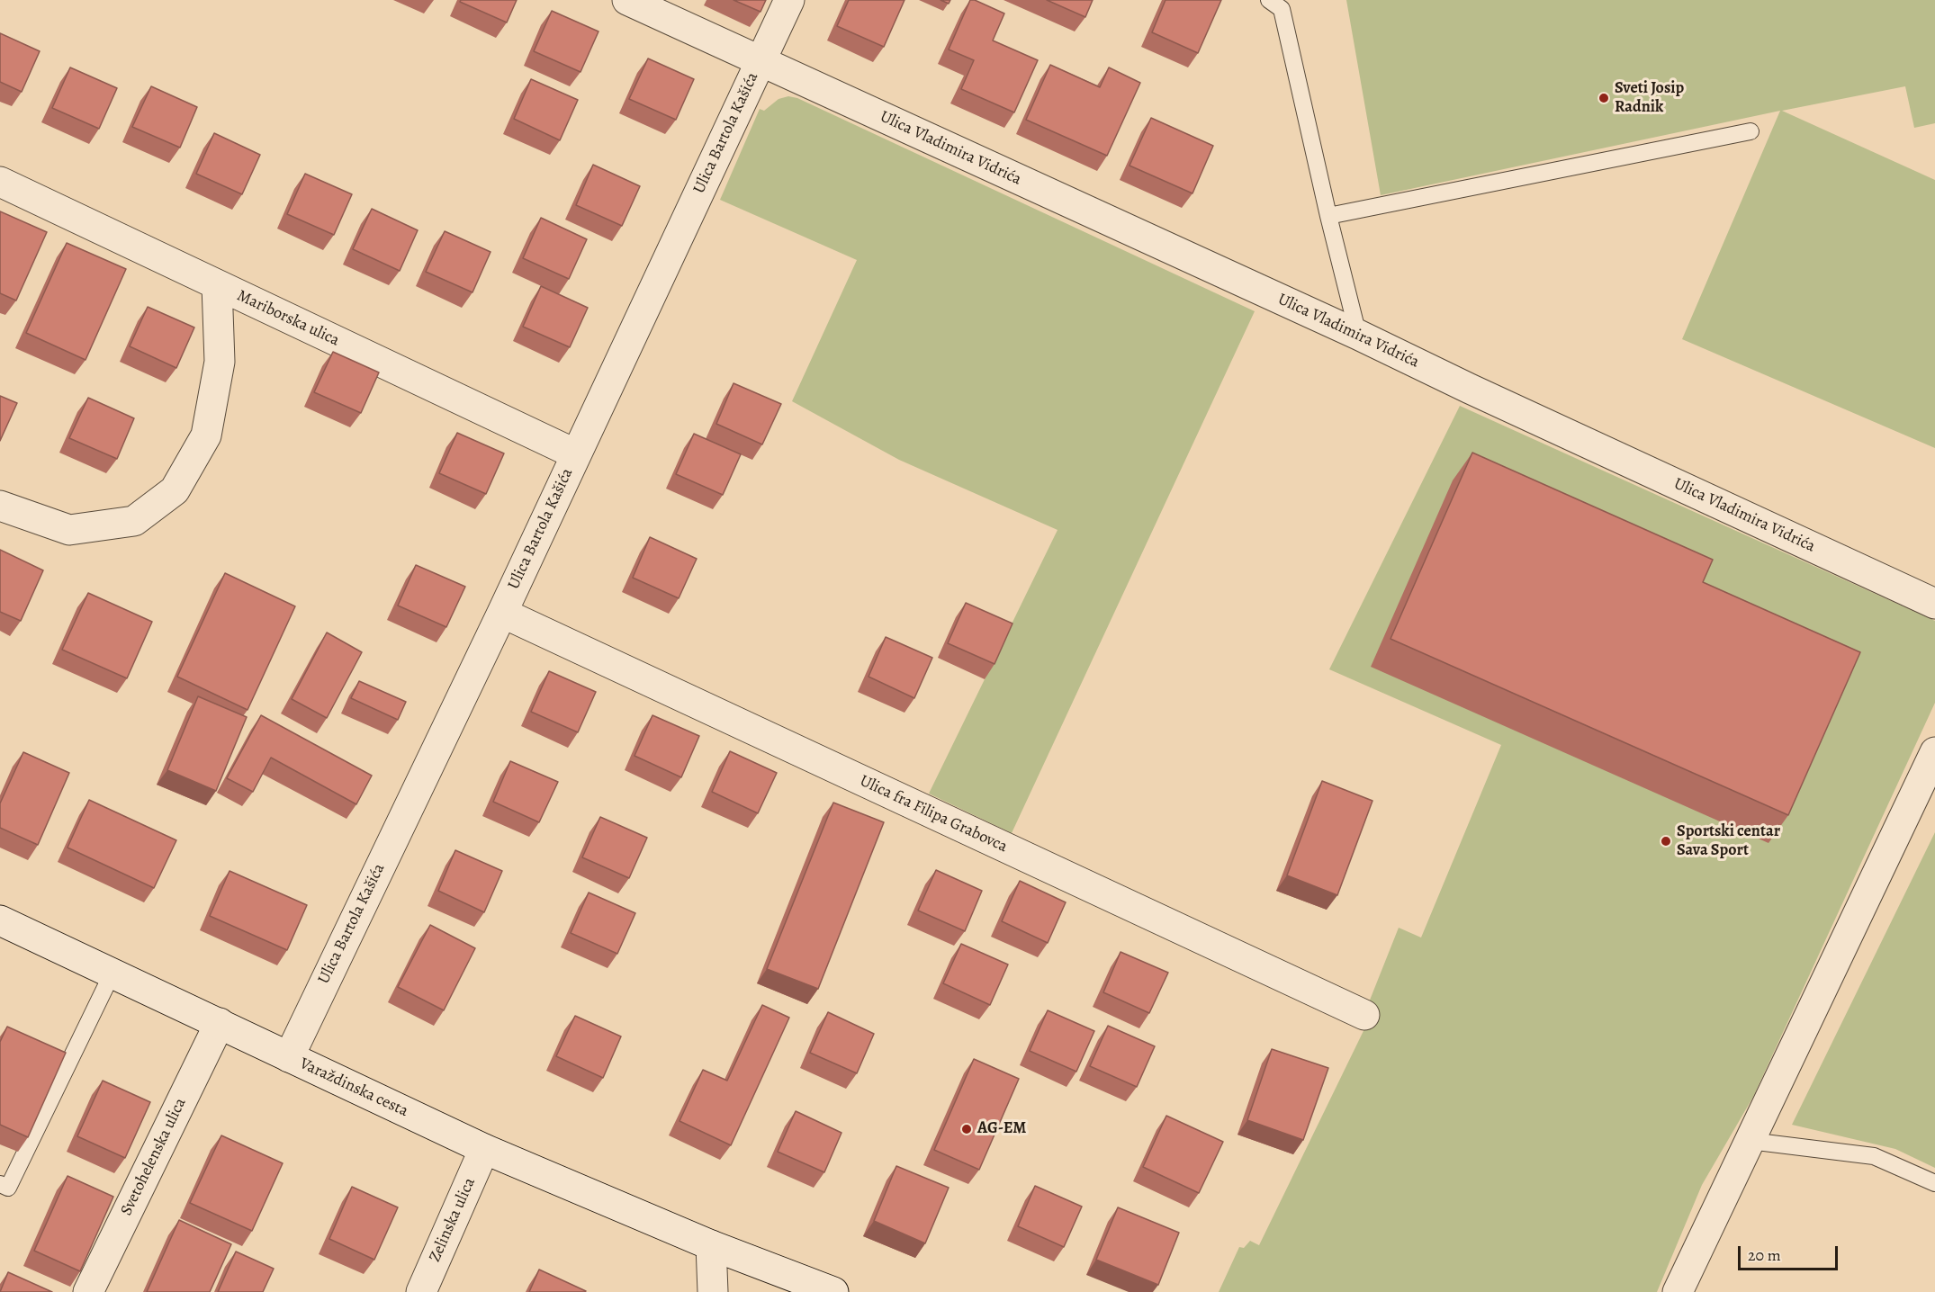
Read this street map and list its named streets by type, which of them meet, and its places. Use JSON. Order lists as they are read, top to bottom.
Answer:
{
  "streets": {
    "street": [
      "Ulica Bartola Kašića",
      "Ulica Vladimira Vidrića",
      "Mariborska ulica",
      "Ulica fra Filipa Grabovca",
      "Varaždinska cesta",
      "Svetohelenska ulica",
      "Zelinska ulica"
    ]
  },
  "crossings": [
    ["Ulica Bartola Kašića", "Ulica Vladimira Vidrića"],
    ["Ulica Bartola Kašića", "Mariborska ulica"],
    ["Ulica Bartola Kašića", "Ulica fra Filipa Grabovca"],
    ["Ulica Bartola Kašića", "Varaždinska cesta"],
    ["Varaždinska cesta", "Svetohelenska ulica"],
    ["Varaždinska cesta", "Zelinska ulica"]
  ],
  "places": ["Sveti Josip Radnik", "Sportski centar Sava Sport", "AG-EM"],
  "scale_bar": "20 m"
}
